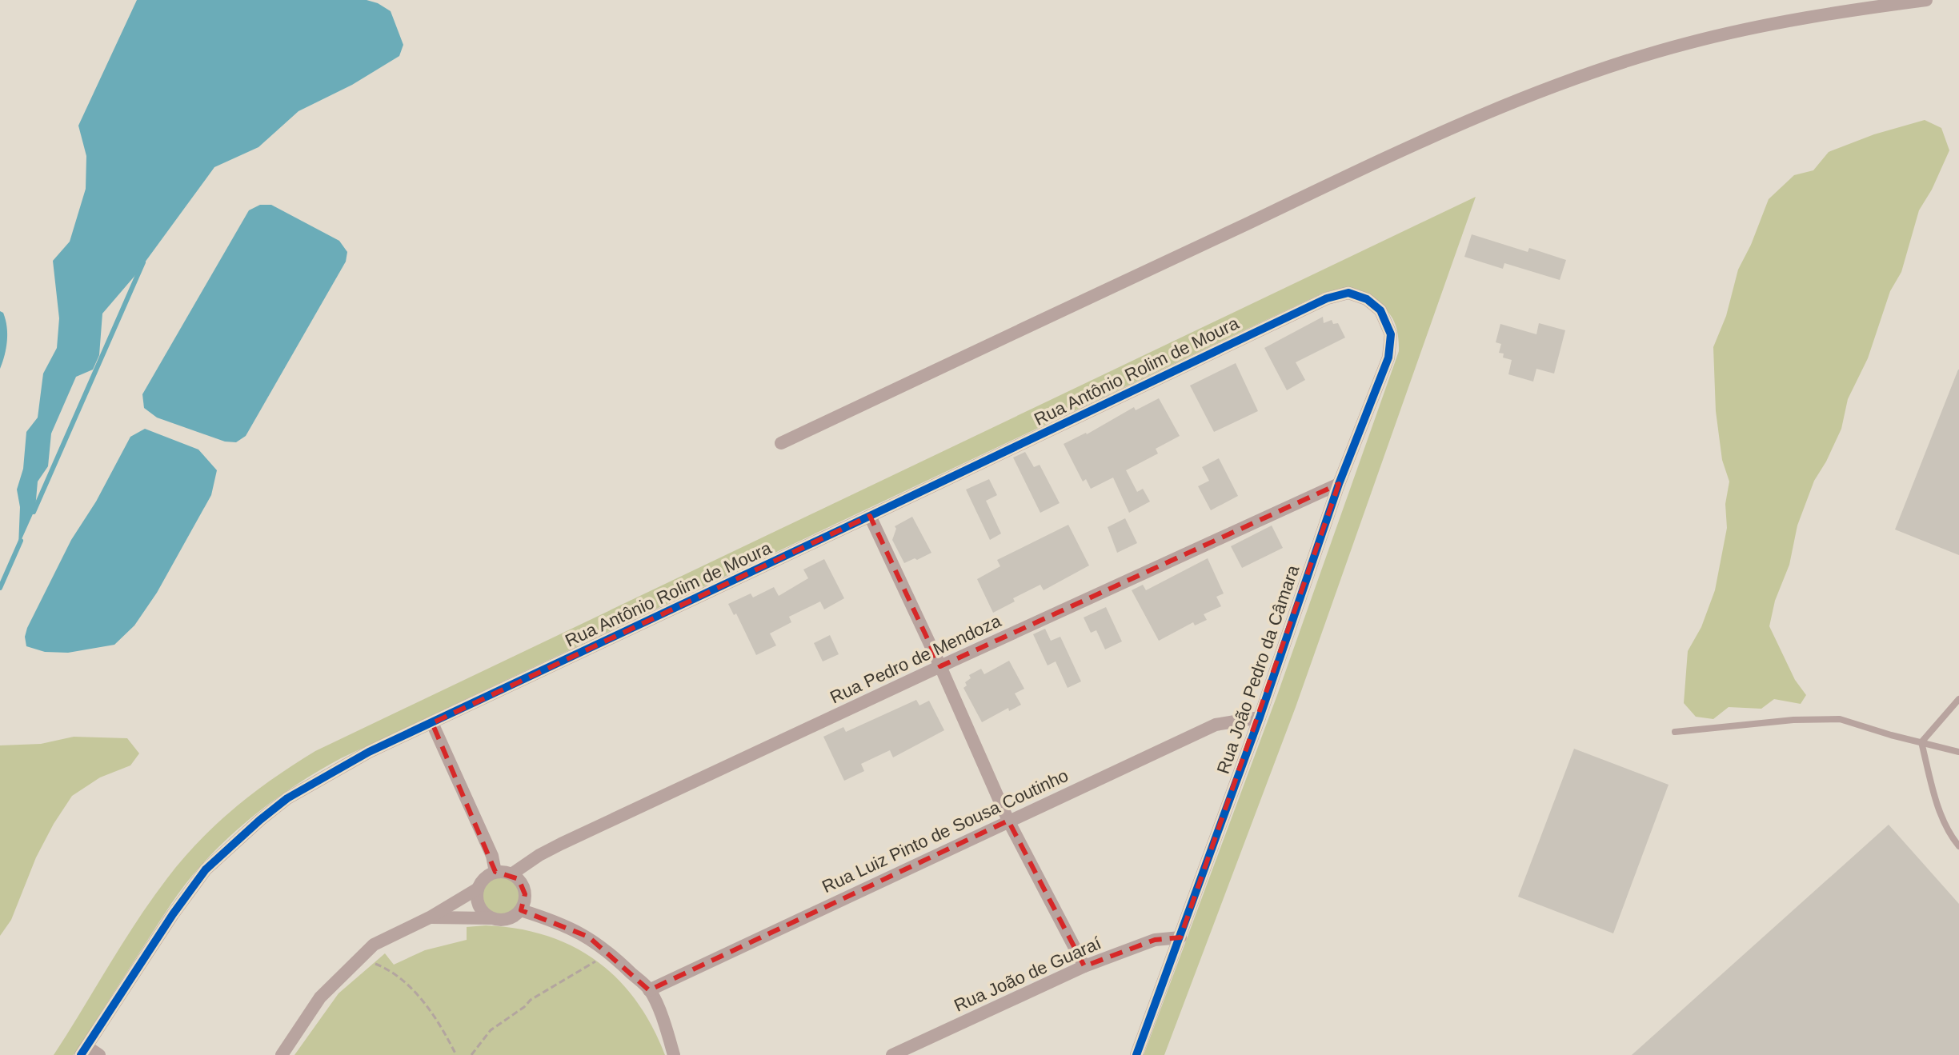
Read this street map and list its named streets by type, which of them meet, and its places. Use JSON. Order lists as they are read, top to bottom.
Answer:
{
  "streets": {
    "street": [
      "Rua Antônio Rolim de Moura",
      "Rua Pedro de Mendoza",
      "Rua João Pedro da Câmara",
      "Rua Luiz Pinto de Sousa Coutinho",
      "Rua João de Guaraí"
    ]
  },
  "crossings": [
    ["Rua Antônio Rolim de Moura", "Rua João Pedro da Câmara"],
    ["Rua Pedro de Mendoza", "Rua João Pedro da Câmara"],
    ["Rua João Pedro da Câmara", "Rua Luiz Pinto de Sousa Coutinho"],
    ["Rua João Pedro da Câmara", "Rua João de Guaraí"]
  ]
}
